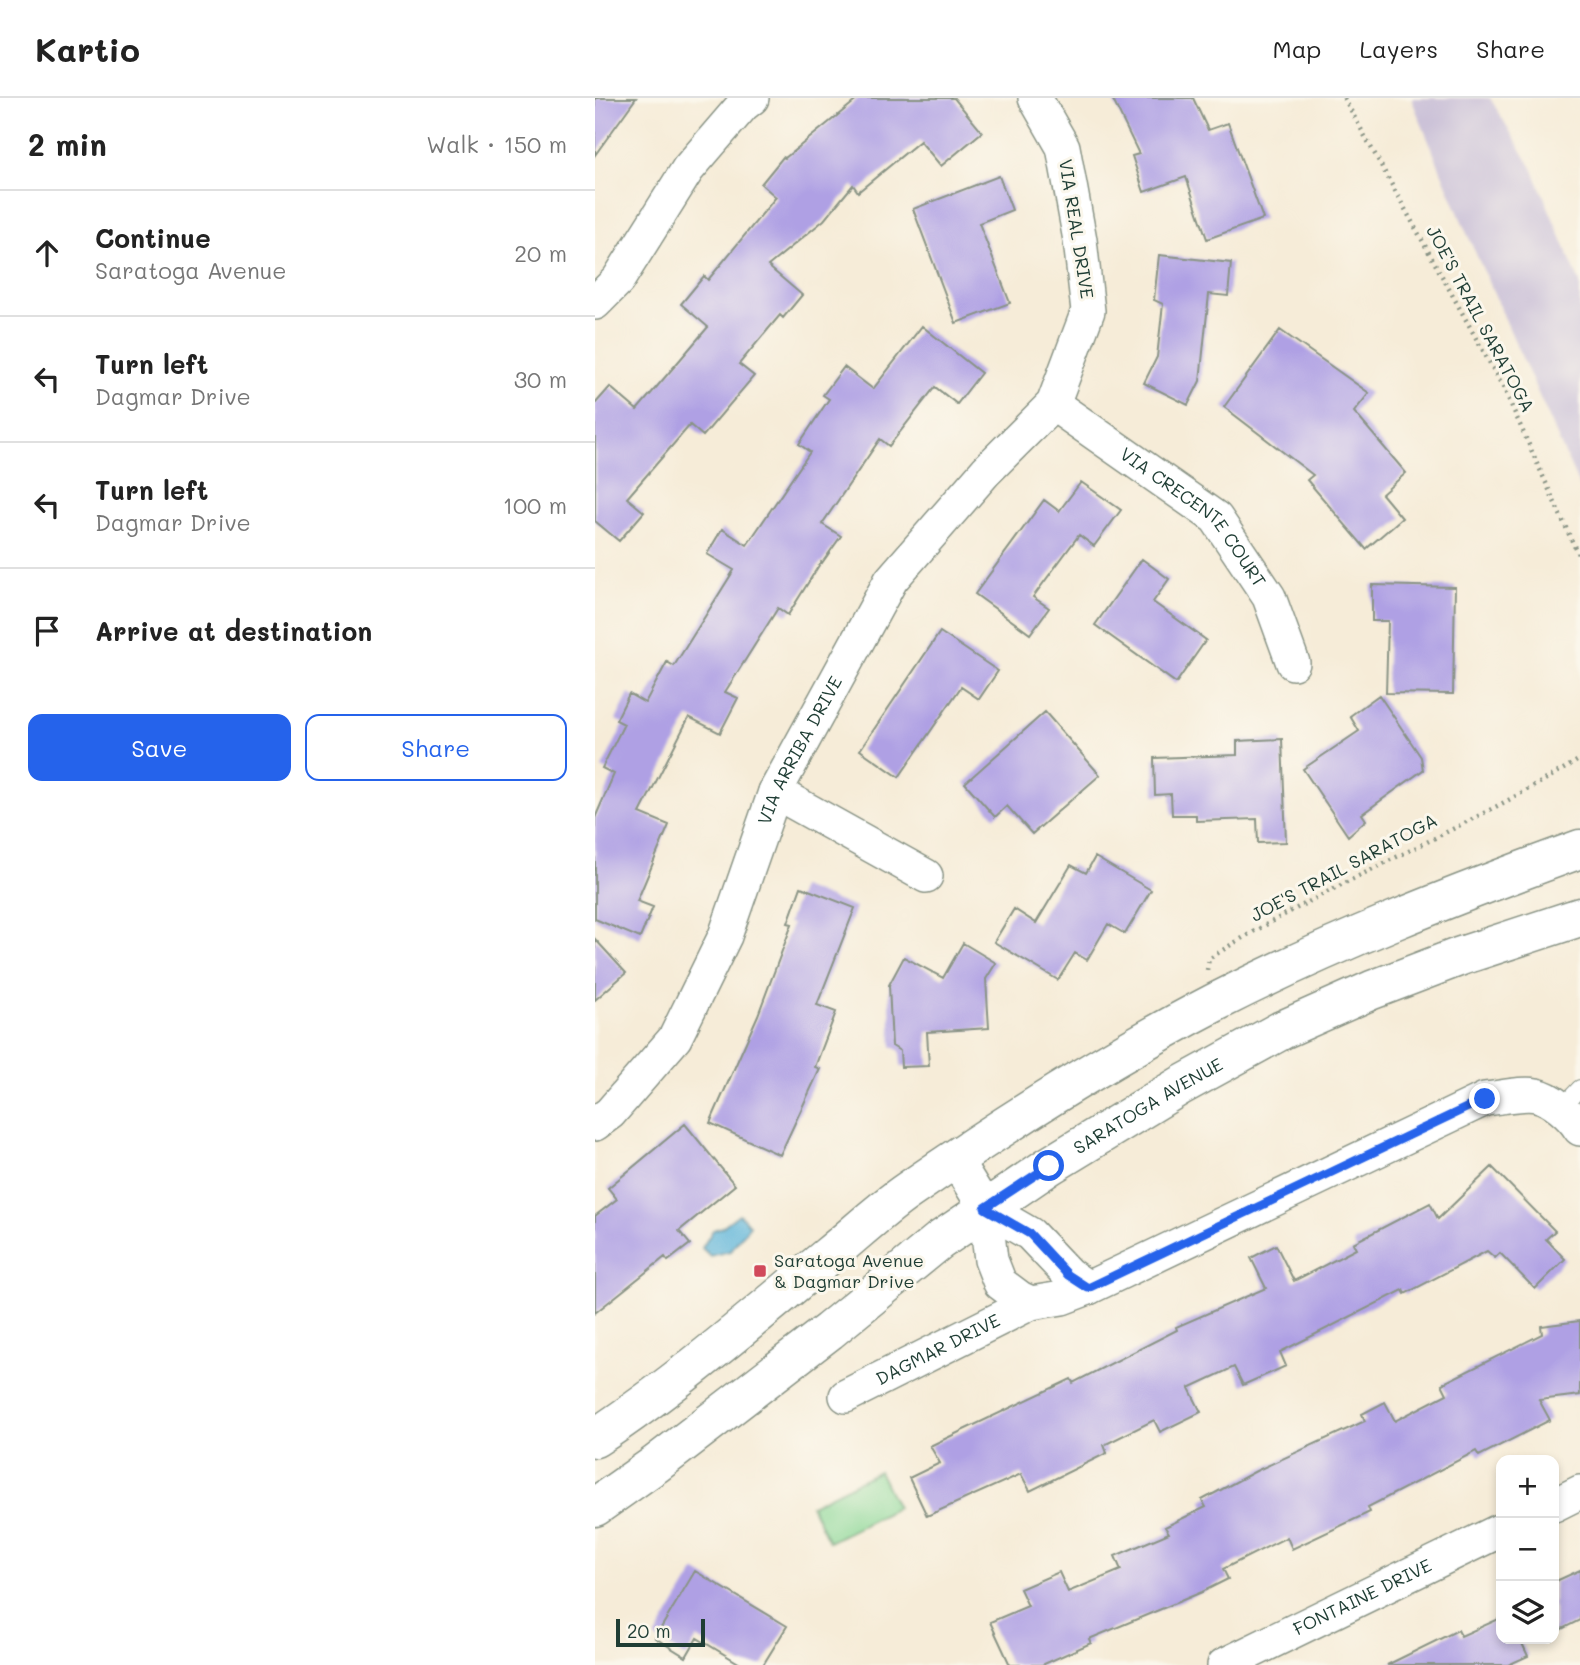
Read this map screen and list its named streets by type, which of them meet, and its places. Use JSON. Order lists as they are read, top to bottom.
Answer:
{
  "streets": {
    "main road": ["SARATOGA AVENUE"],
    "street": [
      "VIA REAL DRIVE",
      "VIA CRECENTE COURT",
      "VIA ARRIBA DRIVE",
      "DAGMAR DRIVE",
      "FONTAINE DRIVE"
    ],
    "path": ["JOE'S TRAIL SARATOGA"]
  },
  "crossings": [
    ["VIA REAL DRIVE", "VIA CRECENTE COURT"],
    ["VIA REAL DRIVE", "VIA ARRIBA DRIVE"],
    ["VIA CRECENTE COURT", "VIA ARRIBA DRIVE"],
    ["SARATOGA AVENUE", "DAGMAR DRIVE"]
  ],
  "places": {
    "transit": ["Saratoga Avenue & Dagmar Drive"]
  },
  "scale_bar": "20 m",
  "page": {
    "header": "Kartio",
    "nav": ["Map", "Layers", "Share"],
    "heading": ["2 min", "Walk · 150 m"],
    "list": [
      ["Continue", "Saratoga Avenue", "20 m"],
      ["Turn left", "Dagmar Drive", "30 m"],
      ["Turn left", "Dagmar Drive", "100 m"],
      "Arrive at destination"
    ],
    "buttons": ["Save", "Share"],
    "map_buttons": ["+", "−"],
    "scale": "20 m"
  }
}
